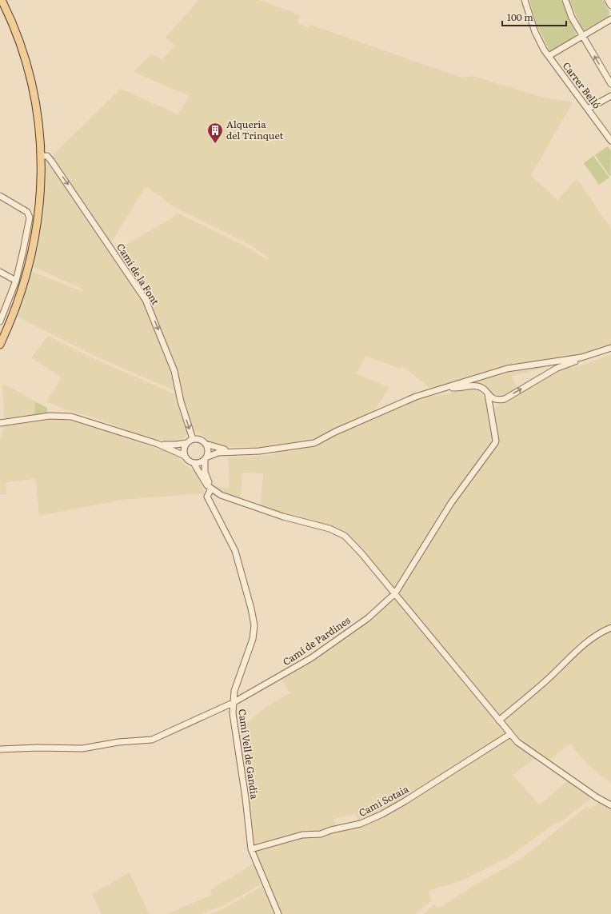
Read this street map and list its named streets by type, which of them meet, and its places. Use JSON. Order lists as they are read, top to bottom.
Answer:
{
  "streets": {
    "street": [
      "Carrer Belló",
      "Camí de la Font",
      "Camí de Pardines",
      "Camí Vell de Gandia",
      "Camí Sotaia"
    ]
  },
  "crossings": [
    ["Camí de Pardines", "Camí Vell de Gandia"],
    ["Camí Vell de Gandia", "Camí Sotaia"]
  ],
  "one_way": ["Camí de la Font"],
  "places": {
    "building": ["Alqueria del Trinquet"]
  },
  "scale_bar": "100 m"
}
